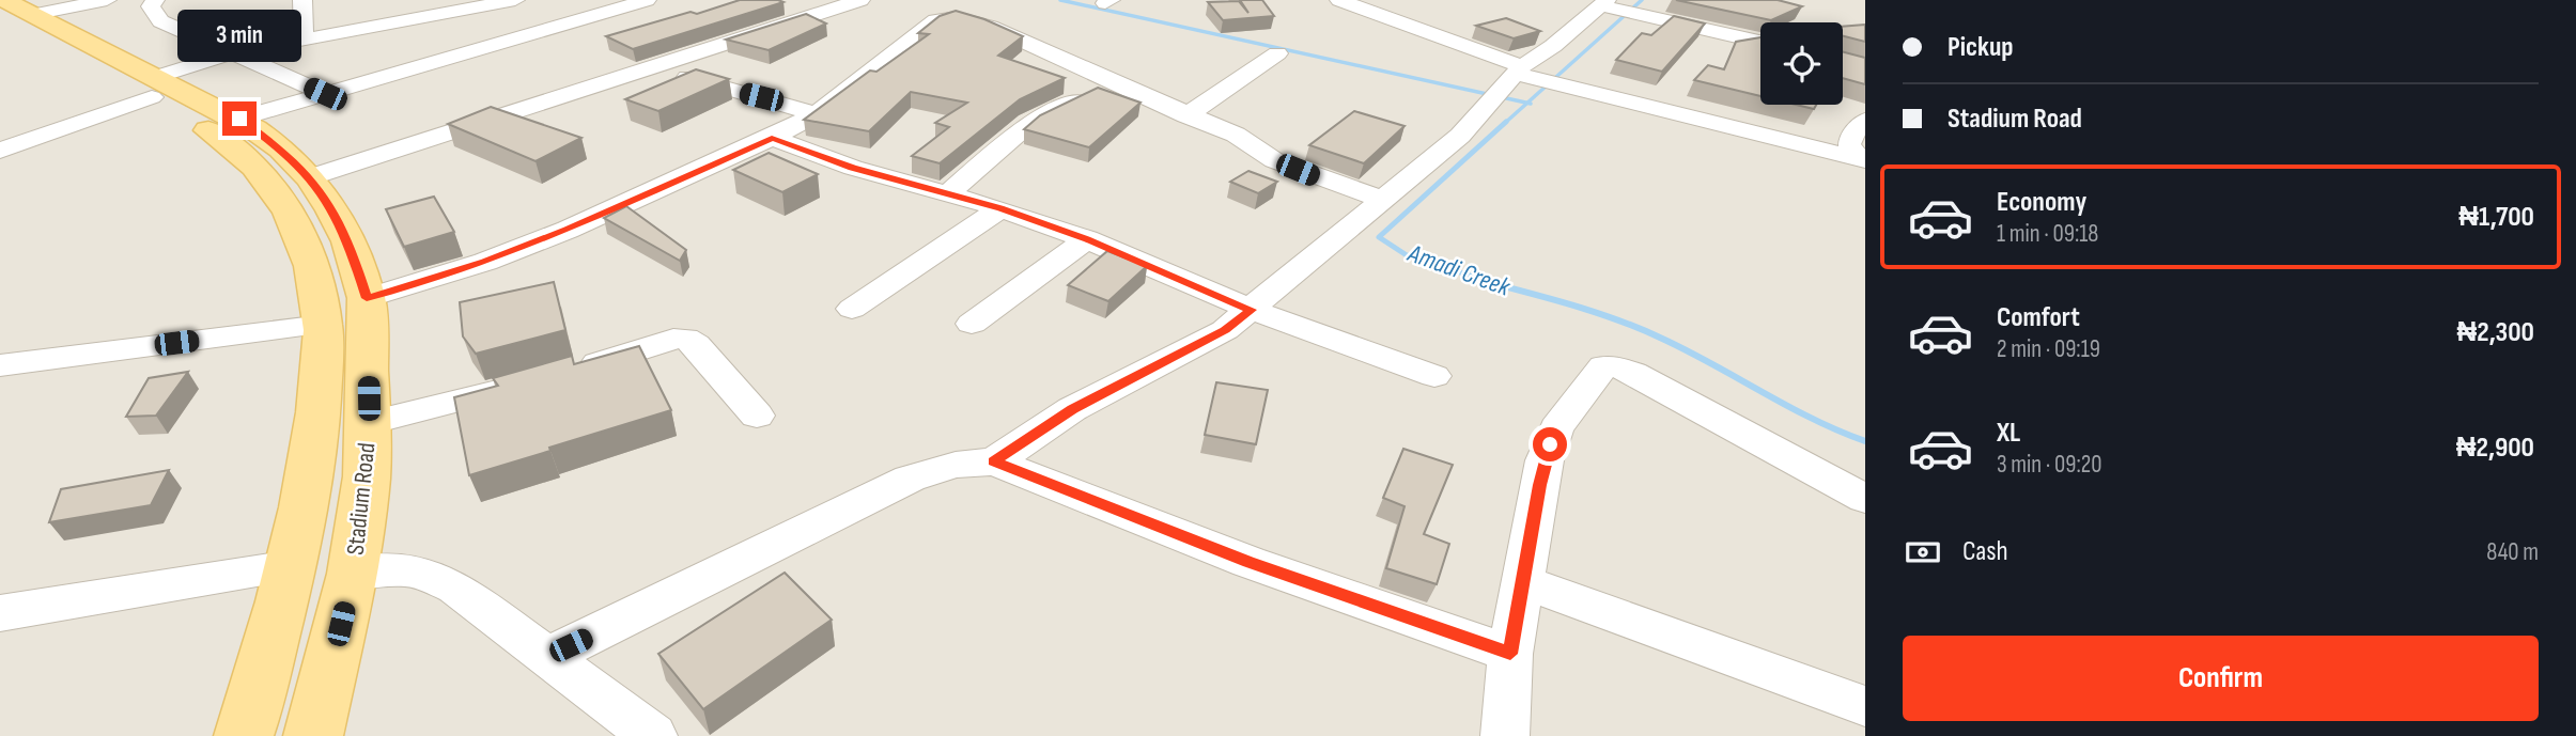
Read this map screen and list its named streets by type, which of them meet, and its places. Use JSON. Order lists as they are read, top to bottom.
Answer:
{
  "streets": {
    "main road": ["Stadium Road"]
  },
  "water": ["Amadi Creek"],
  "page": {
    "banner": ["Pickup", "Stadium Road"],
    "bubble": "3 min",
    "list": [
      {
        "name": "Economy",
        "note": "1 min · 09:18",
        "value": "₦1,700"
      },
      {
        "name": "Comfort",
        "note": "2 min · 09:19",
        "value": "₦2,300"
      },
      {
        "name": "XL",
        "note": "3 min · 09:20",
        "value": "₦2,900"
      }
    ],
    "pay": ["Cash", "840 m"],
    "buttons": "Confirm"
  }
}
